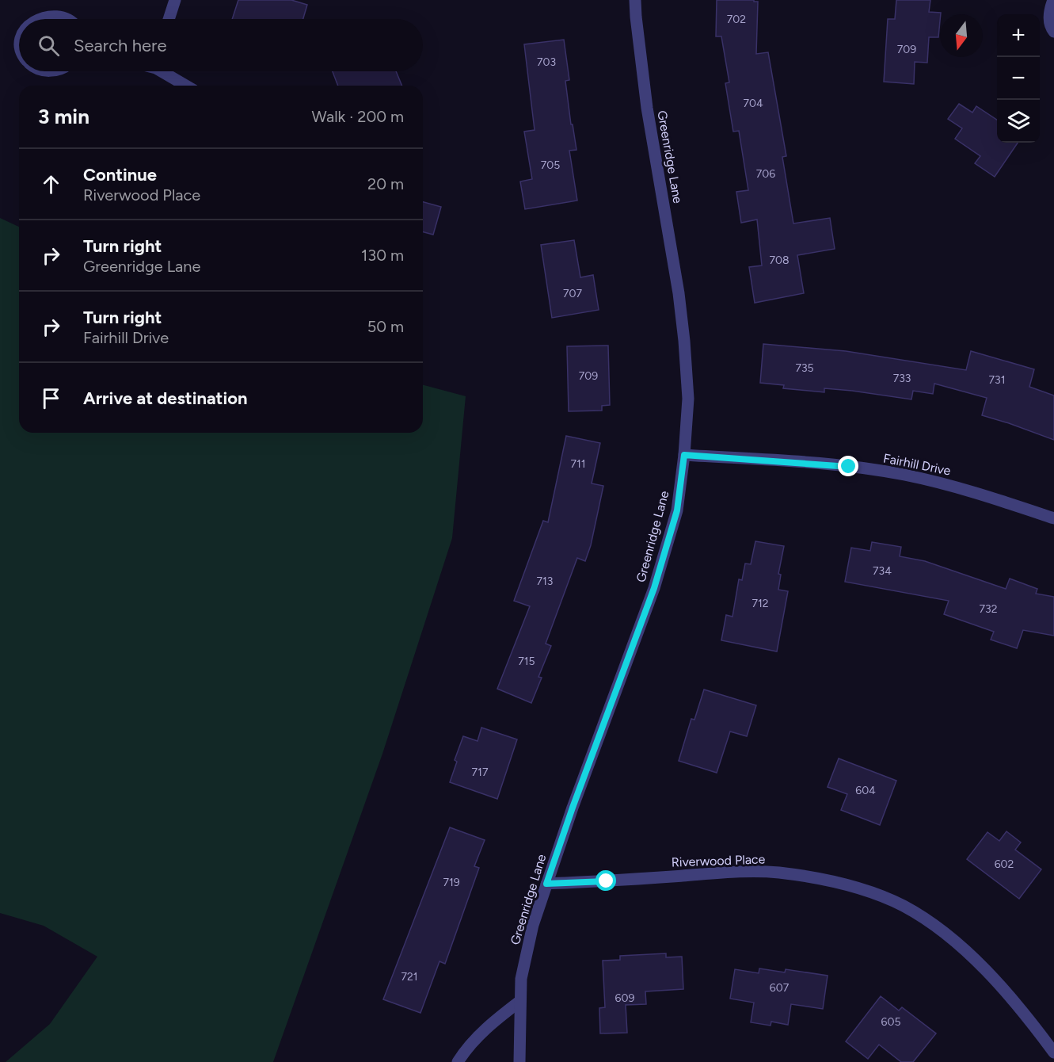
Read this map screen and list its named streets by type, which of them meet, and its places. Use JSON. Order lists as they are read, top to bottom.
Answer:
{
  "streets": {
    "street": ["Greenridge Lane", "Fairhill Drive", "Riverwood Place"]
  },
  "crossings": [
    ["Greenridge Lane", "Fairhill Drive"],
    ["Greenridge Lane", "Riverwood Place"]
  ],
  "house_numbers": [
    "702",
    "709",
    "703",
    "704",
    "705",
    "706",
    "708",
    "707",
    "735",
    "709",
    "733",
    "731",
    "711",
    "734",
    "713",
    "712",
    "732",
    "715",
    "717",
    "604",
    "602",
    "719",
    "721",
    "607",
    "609",
    "605"
  ],
  "north": "bottom",
  "page": {
    "map_buttons": ["+", "−"],
    "search": "Search here",
    "heading": ["3 min", "Walk · 200 m"],
    "list": [
      ["Continue", "Riverwood Place", "20 m"],
      ["Turn right", "Greenridge Lane", "130 m"],
      ["Turn right", "Fairhill Drive", "50 m"],
      "Arrive at destination"
    ]
  }
}
